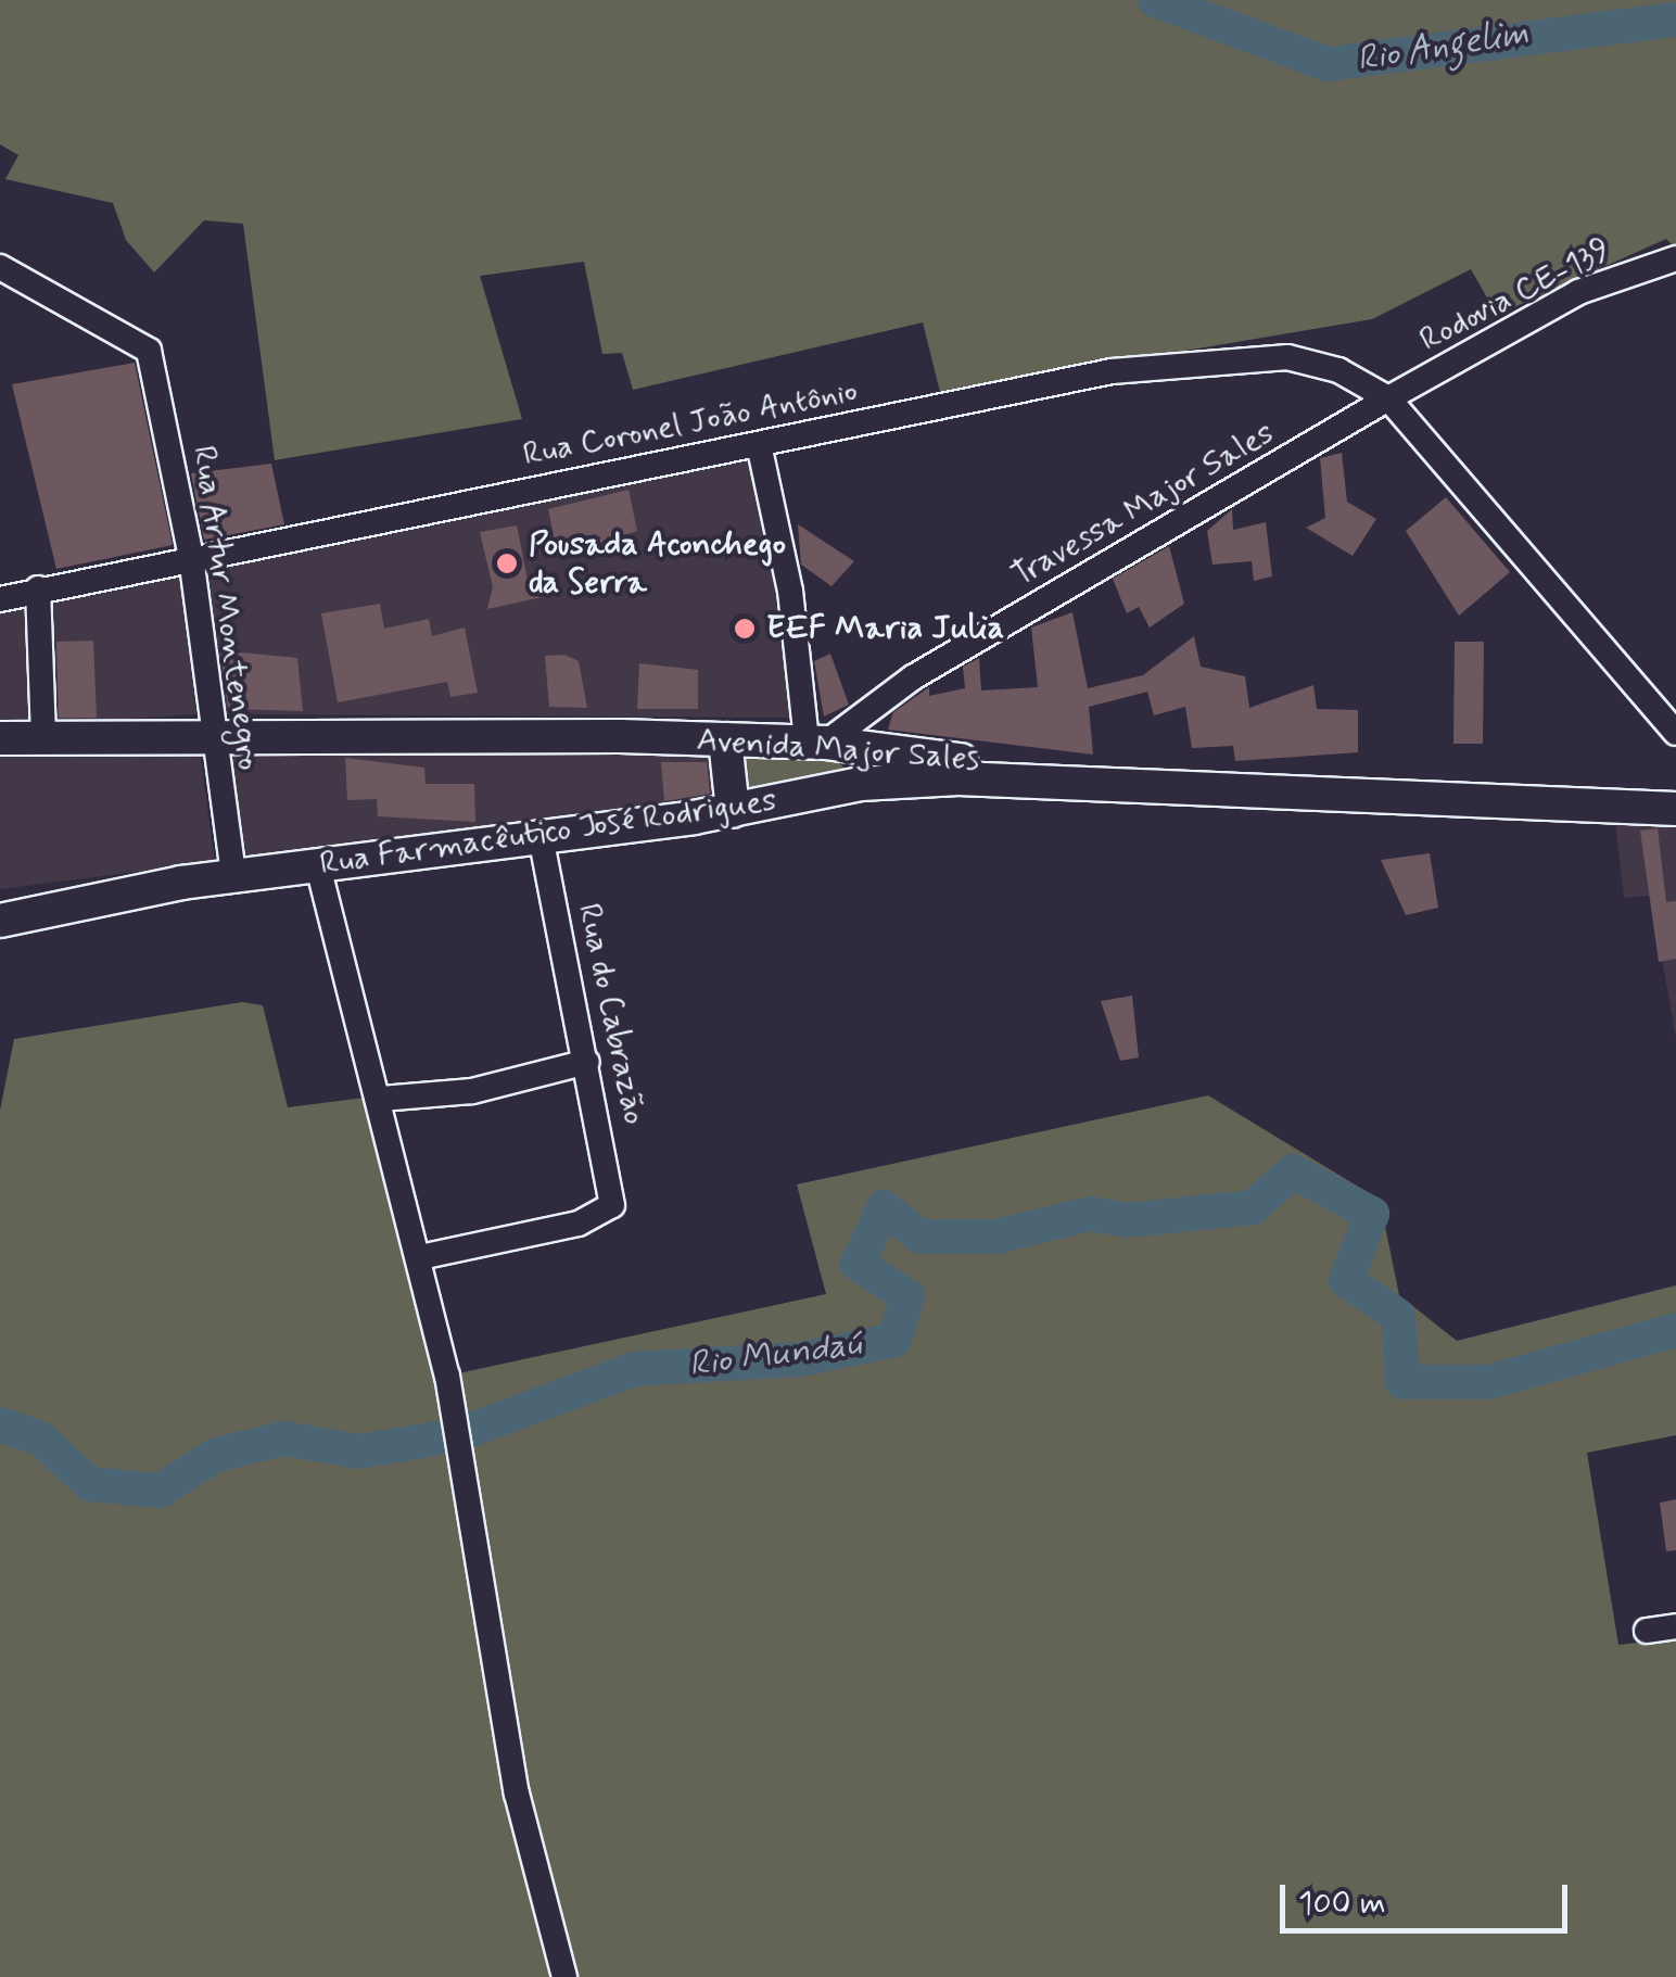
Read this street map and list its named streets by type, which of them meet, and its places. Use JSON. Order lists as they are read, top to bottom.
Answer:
{
  "streets": {
    "main road": ["Avenida Major Sales", "Rua Farmacêutico José Rodrigues"],
    "street": [
      "Rodovia CE-139",
      "Rua Coronel João Antônio",
      "Travessa Major Sales",
      "Rua Artur Montenegro",
      "Rua do Cabrazão"
    ]
  },
  "crossings": [
    ["Rodovia CE-139", "Rua Coronel João Antônio"],
    ["Rodovia CE-139", "Travessa Major Sales"],
    ["Rua Coronel João Antônio", "Travessa Major Sales"],
    ["Rua Coronel João Antônio", "Rua Artur Montenegro"],
    ["Travessa Major Sales", "Avenida Major Sales"],
    ["Rua Artur Montenegro", "Avenida Major Sales"],
    ["Rua Artur Montenegro", "Rua Farmacêutico José Rodrigues"],
    ["Avenida Major Sales", "Rua Farmacêutico José Rodrigues"],
    ["Rua Farmacêutico José Rodrigues", "Rua do Cabrazão"]
  ],
  "water": ["Rio Angelim", "Rio Mundaú"],
  "places": ["Pousada Aconchego da Serra", "EEF Maria Julia"],
  "scale_bar": "100 m"
}
